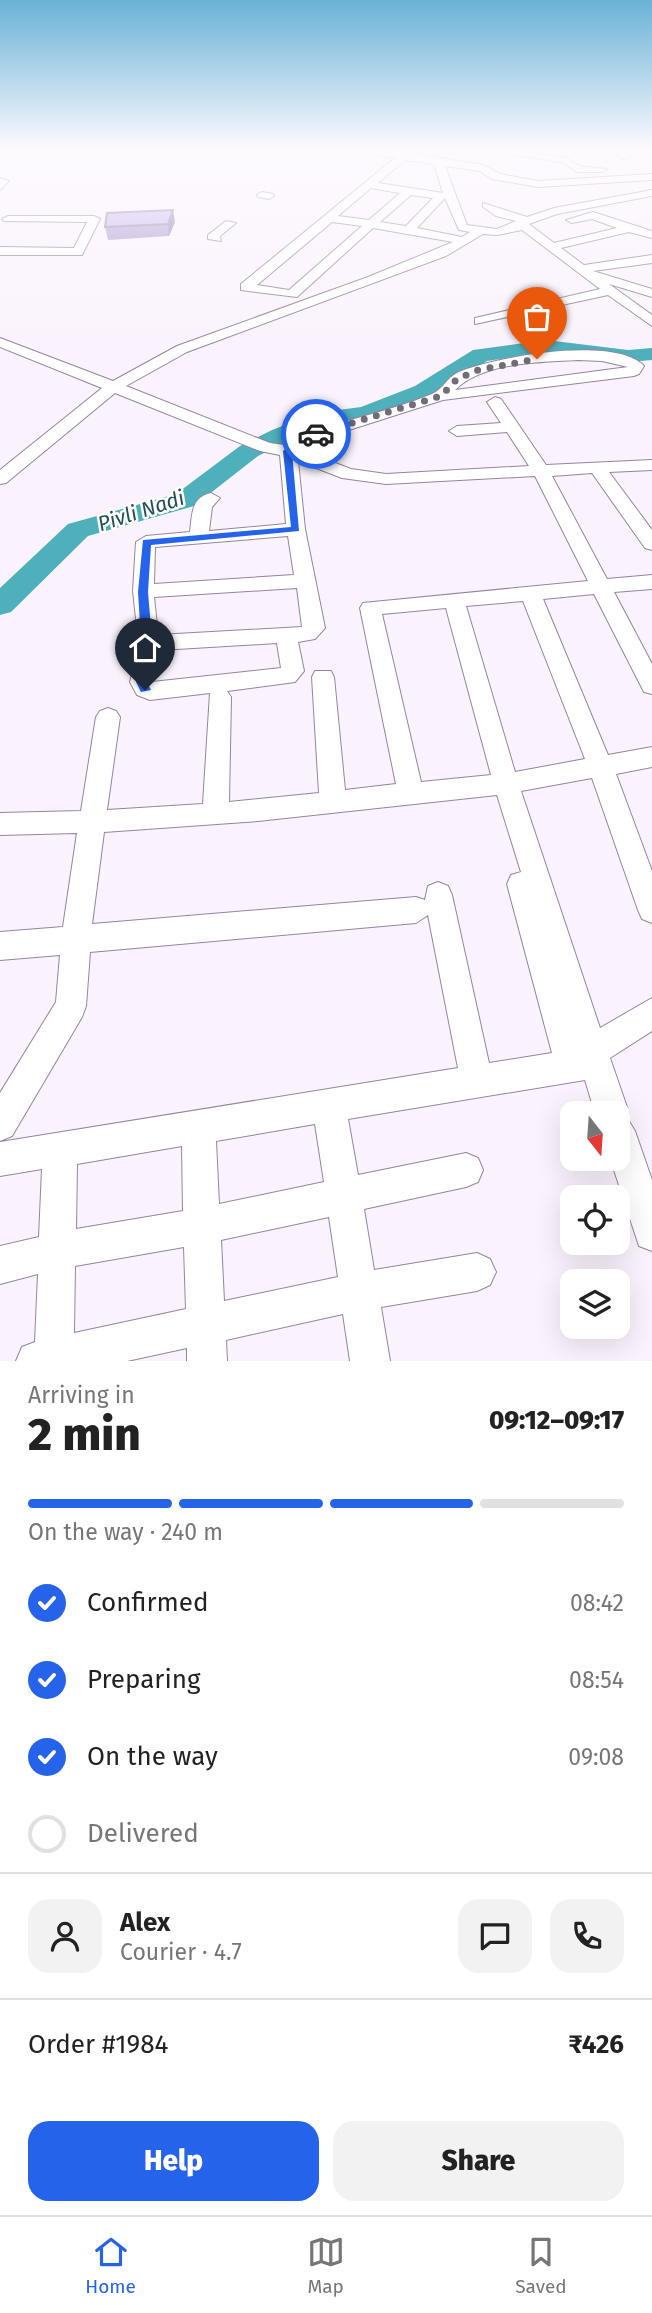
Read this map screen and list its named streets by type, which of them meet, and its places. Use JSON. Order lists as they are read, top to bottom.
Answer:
{
  "water": ["Pivli Nadi"],
  "north": "bottom",
  "page": {
    "heading": ["2 min", "Arriving in", "09:12–09:17"],
    "panel": [
      "Alex",
      "Courier · 4.7",
      "Order #1984",
      "₹426"
    ],
    "bar": "On the way · 240 m",
    "list": [
      ["Confirmed", "08:42"],
      ["Preparing", "08:54"],
      ["On the way", "09:08"],
      "Delivered"
    ],
    "buttons": ["Help", "Share"],
    "tabs": ["Home", "Map", "Saved"]
  }
}
